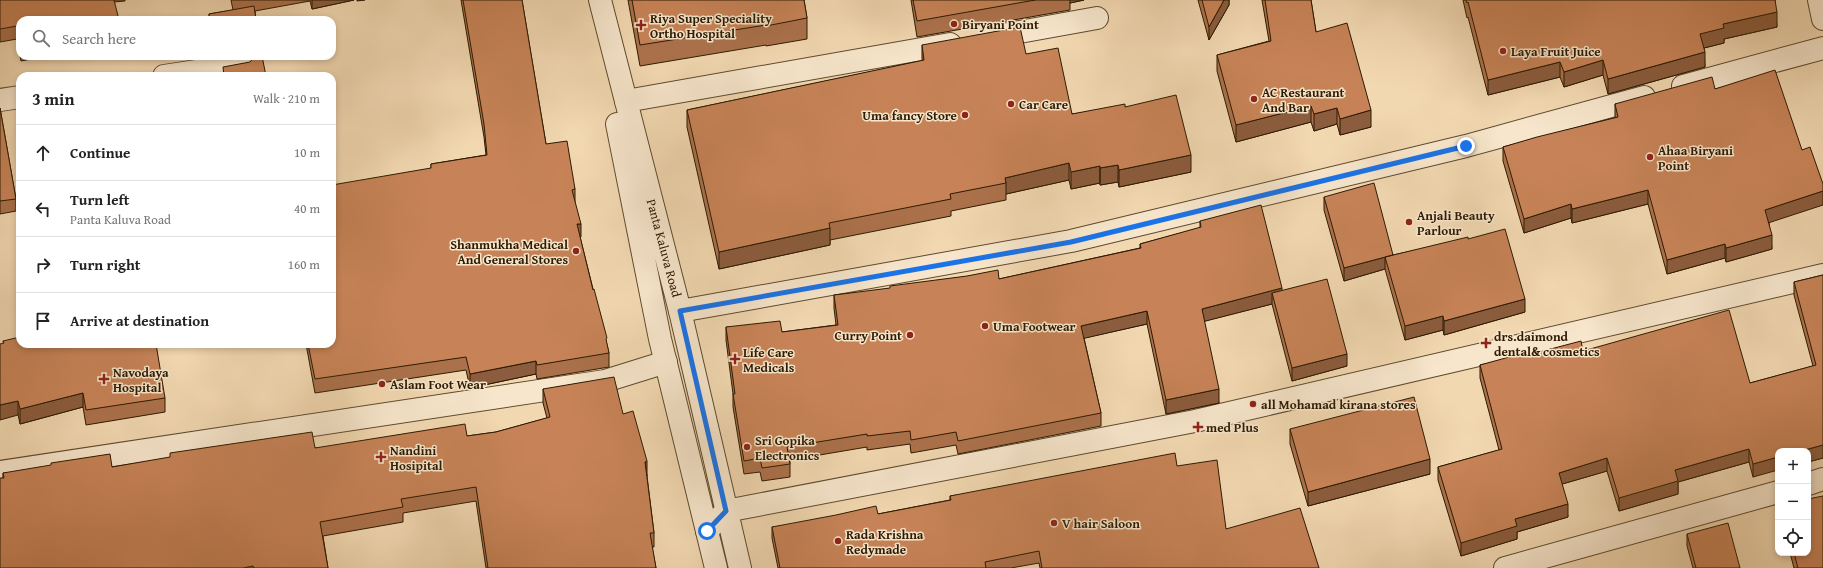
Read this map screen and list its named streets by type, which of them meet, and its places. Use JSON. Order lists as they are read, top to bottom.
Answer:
{
  "streets": {
    "street": ["Panta Kaluva Road"]
  },
  "places": {
    "other": [
      "Biryani Point",
      "Laya Fruit Juice",
      "AC Restaurant And Bar",
      "Car Care",
      "Uma fancy Store",
      "Ahaa Biryani Point",
      "Anjali Beauty Parlour",
      "Shanmukha Medical And General Stores",
      "Uma Footwear",
      "Curry Point",
      "Aslam Foot Wear",
      "all Mohamad kirana stores",
      "Sri Gopika Electronics",
      "V hair Saloon",
      "Rada Krishna Redymade"
    ],
    "health": [
      "Riya Super Speciality Ortho Hospital",
      "drs.daimond dental& cosmetics",
      "Life Care Medicals",
      "Navodaya Hospital",
      "med Plus",
      "Nandini Hosipital"
    ]
  },
  "page": {
    "search": "Search here",
    "heading": ["3 min", "Walk · 210 m"],
    "list": [
      ["Continue", "10 m"],
      ["Turn left", "Panta Kaluva Road", "40 m"],
      ["Turn right", "160 m"],
      "Arrive at destination"
    ],
    "map_buttons": ["+", "−"]
  }
}
